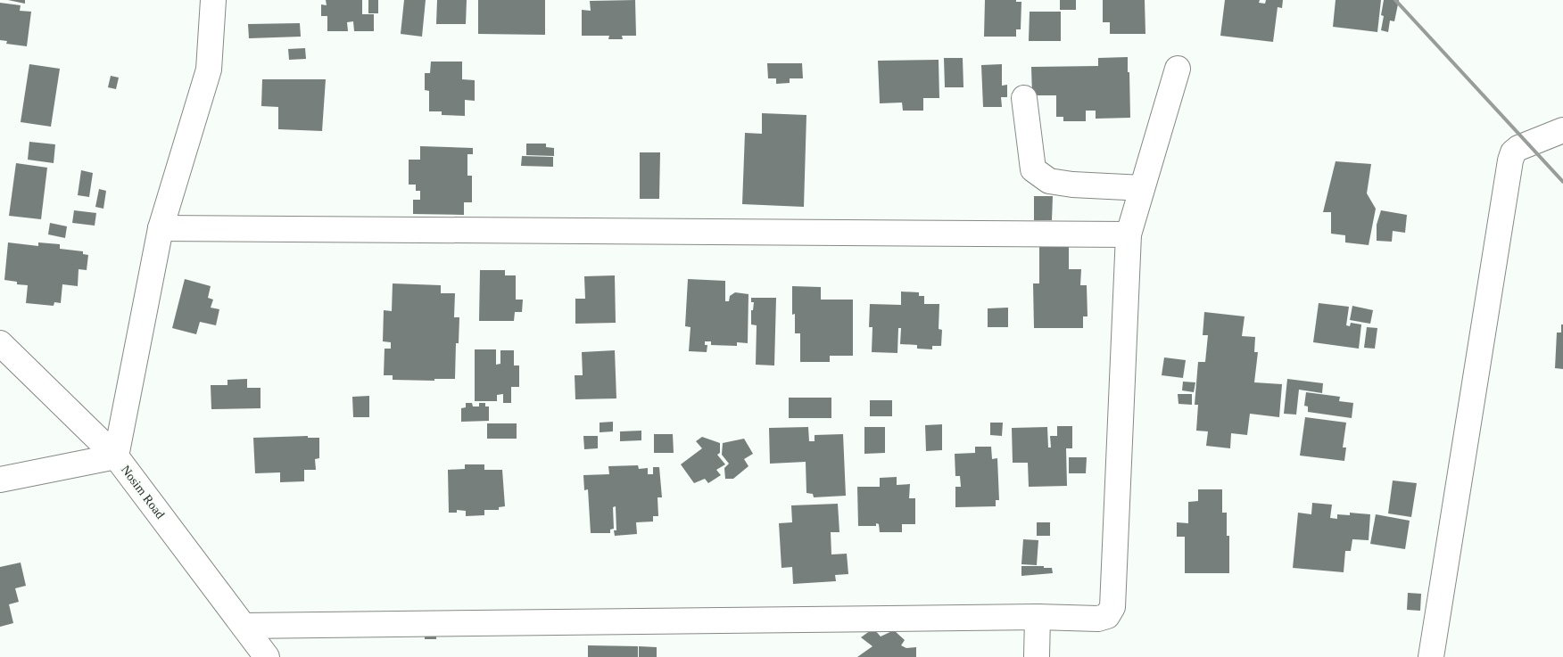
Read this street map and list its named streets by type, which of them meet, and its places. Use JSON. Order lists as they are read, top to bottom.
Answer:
{
  "streets": {
    "street": ["Nosim Road"]
  }
}
